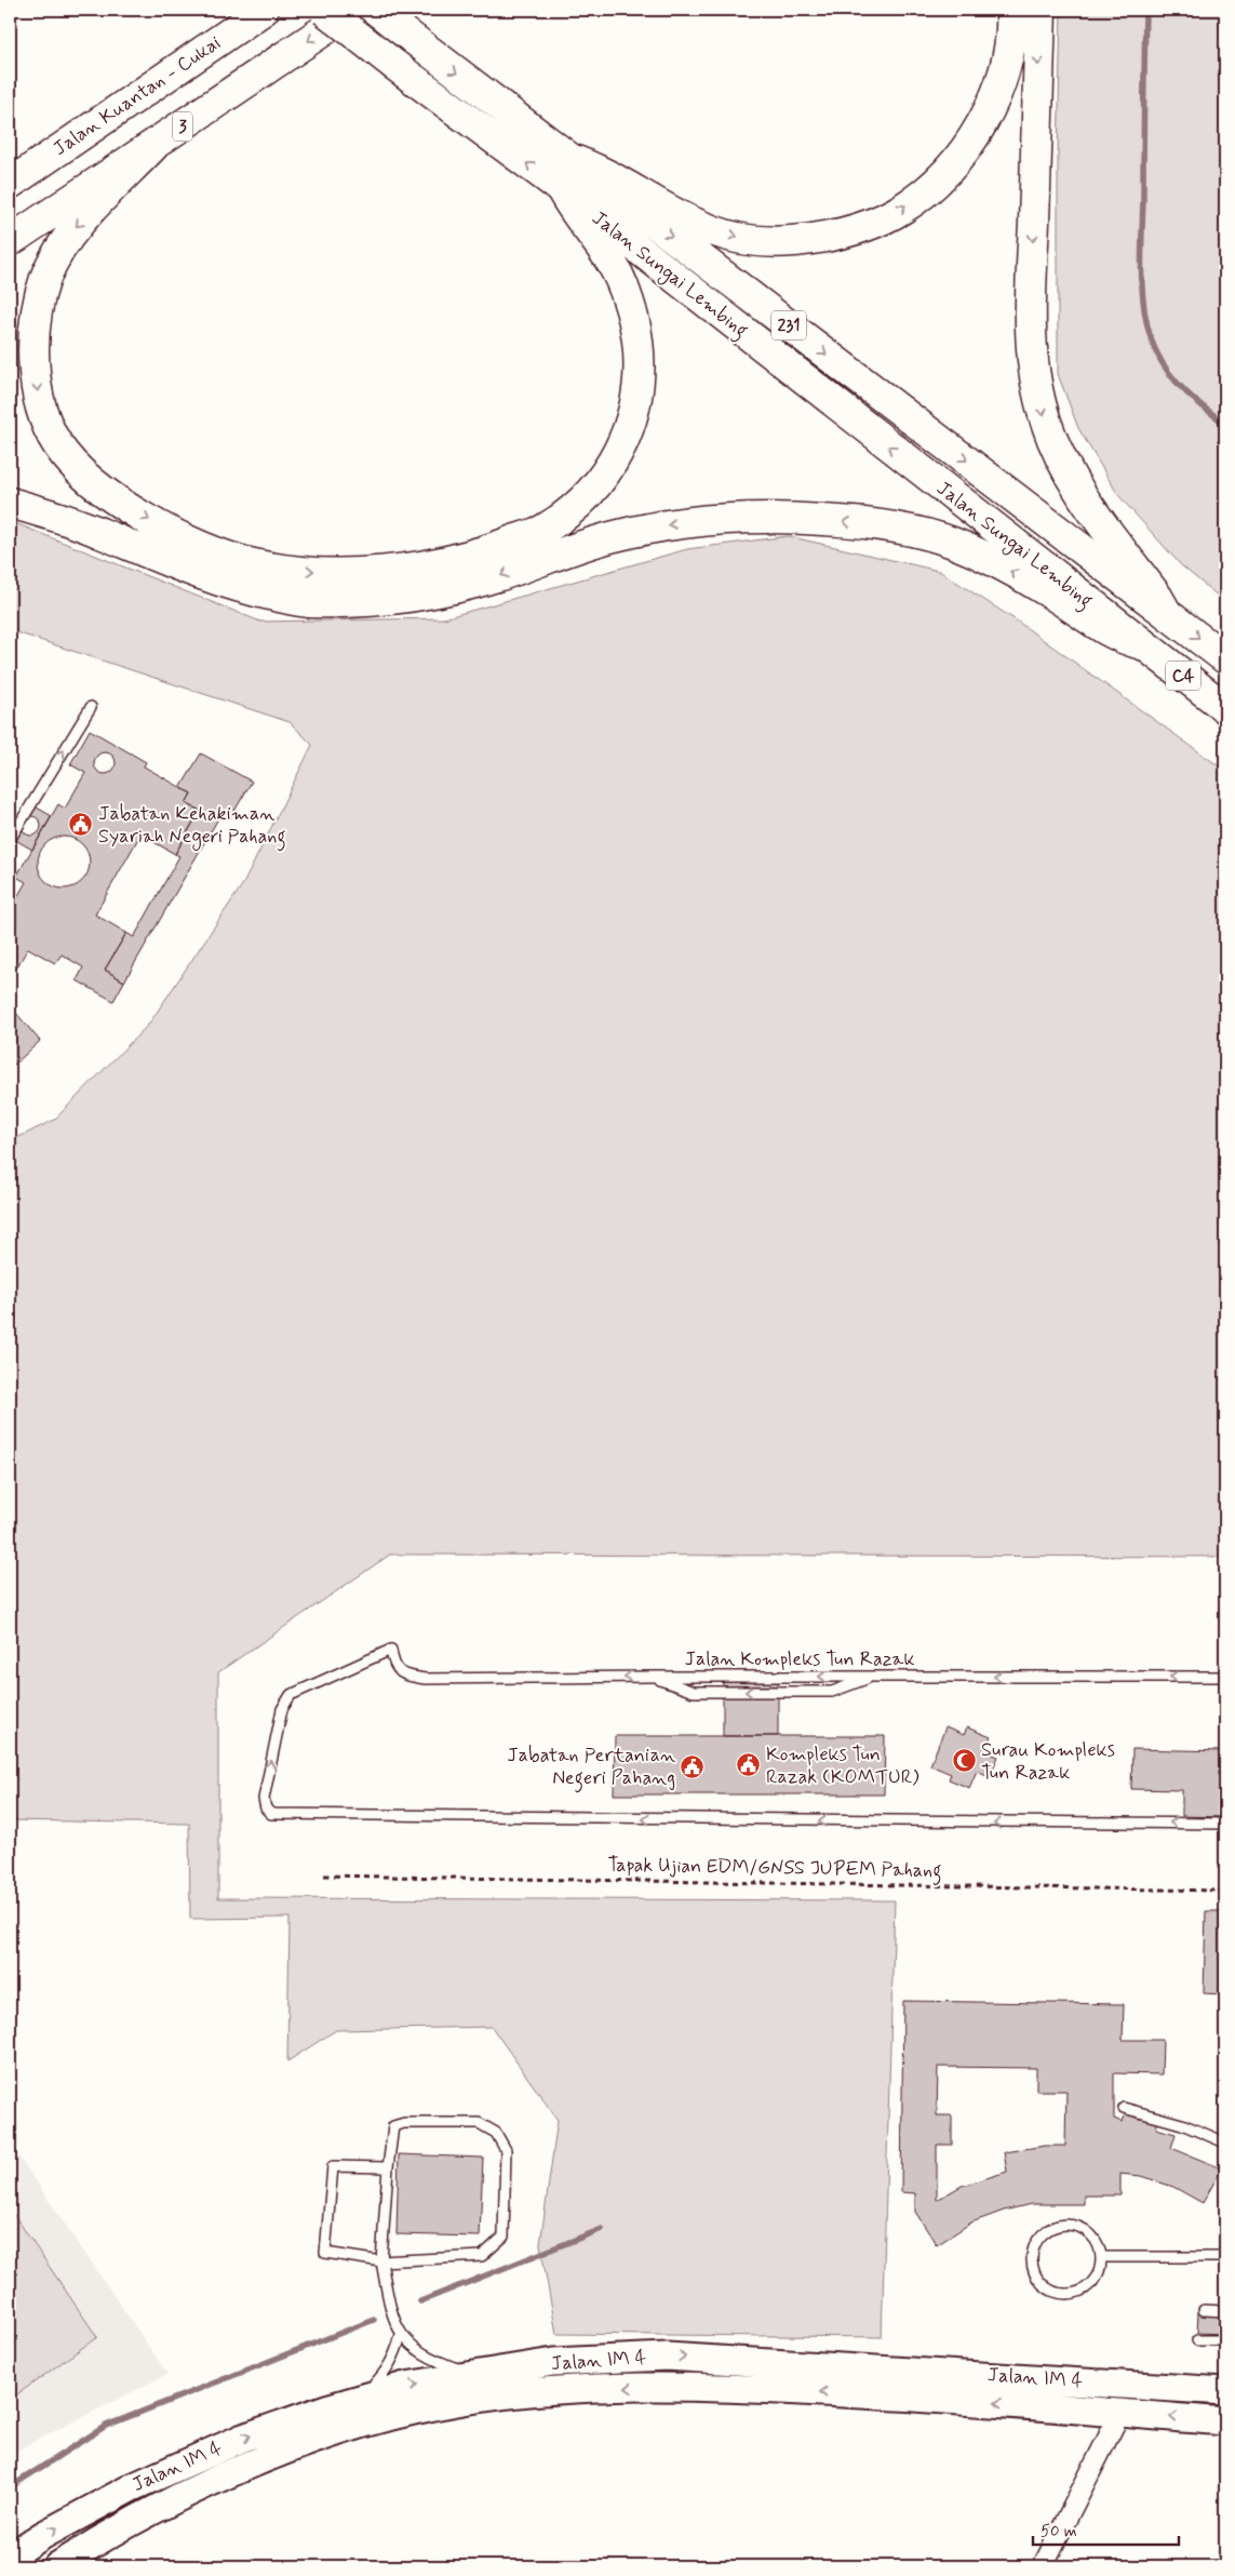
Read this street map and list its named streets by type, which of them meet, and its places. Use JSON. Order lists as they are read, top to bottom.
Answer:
{
  "streets": {
    "main road": [
      "Jalan Kuantan - Cukai",
      "3",
      "Jalan Sungai Lembing",
      "231",
      "C4"
    ],
    "street": ["Jalan IM 4"],
    "lane": ["Jalan Kompleks Tun Razak"],
    "path": ["Tapak Ujian EDM/GNSS JUPEM Pahang"]
  },
  "crossings": [
    ["Jalan Sungai Lembing", "C4"]
  ],
  "places": {
    "public building": ["Jabatan Kehakiman Syariah Negeri Pahang", "Kompleks Tun Razak (KOMTUR)", "Jabatan Pertanian Negeri Pahang"],
    "mosque": ["Surau Kompleks Tun Razak"]
  },
  "scale_bar": "50 m"
}
